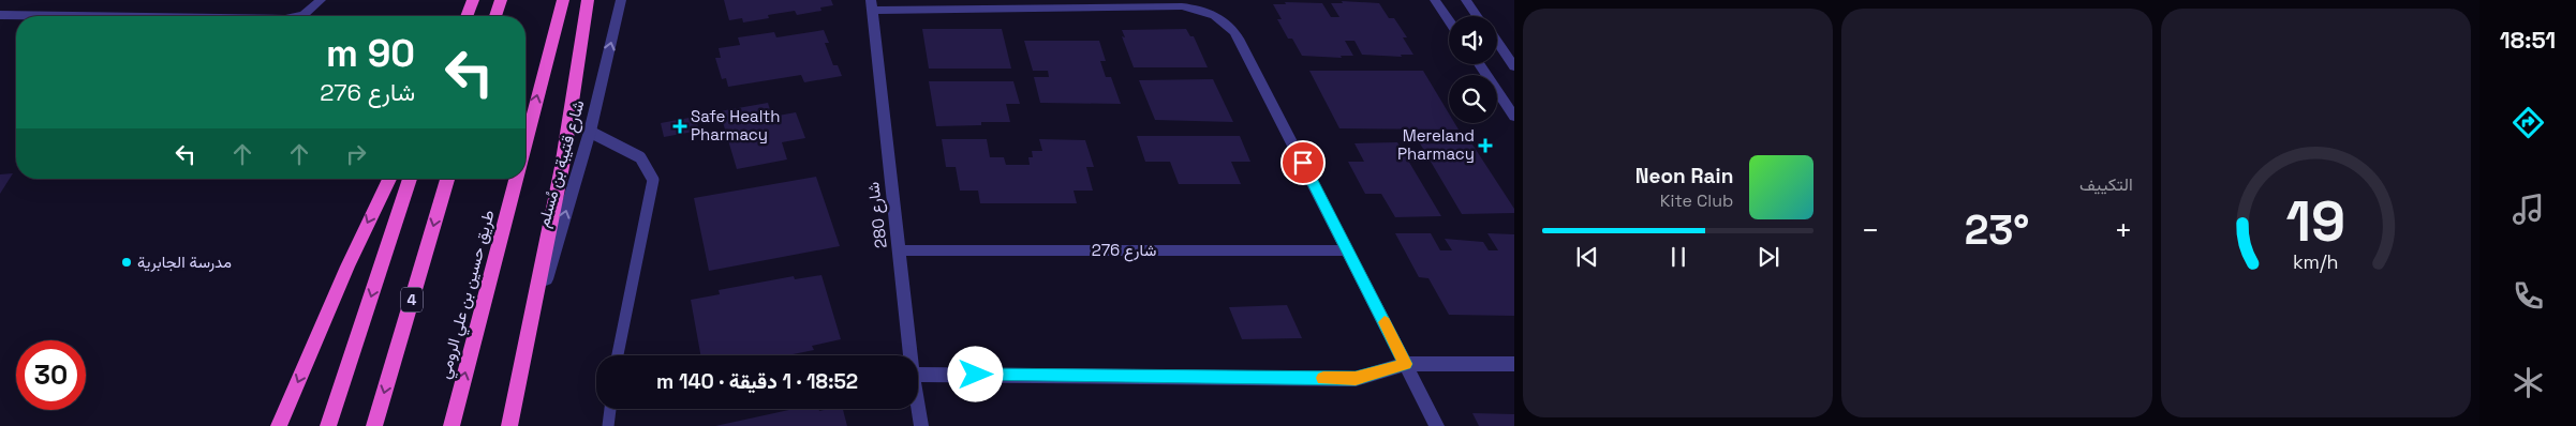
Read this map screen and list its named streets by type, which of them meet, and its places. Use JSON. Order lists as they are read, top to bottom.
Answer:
{
  "streets": {
    "highway": ["طريق حسين بن علي الرومي", "4"],
    "street": ["شارع قتيبة بن مُسلم", "شارع 280", "شارع 276"]
  },
  "crossings": [
    ["شارع 280", "شارع 276"]
  ],
  "one_way": ["شارع قتيبة بن مُسلم"],
  "places": {
    "health": ["Safe Health Pharmacy", "Mereland Pharmacy"],
    "other": ["مدرسة الجابرية"]
  },
  "page": {
    "tabs": "18:51",
    "tile": "التكييف",
    "turn": ["90 m", "شارع 276"],
    "song": ["Neon Rain", "Kite Club"],
    "heat": ["−", "23°", "+"],
    "limit": "30",
    "trip": "18:52 · 1 دقيقة · 140 m",
    "gauge": ["19", "km/h"]
  }
}
